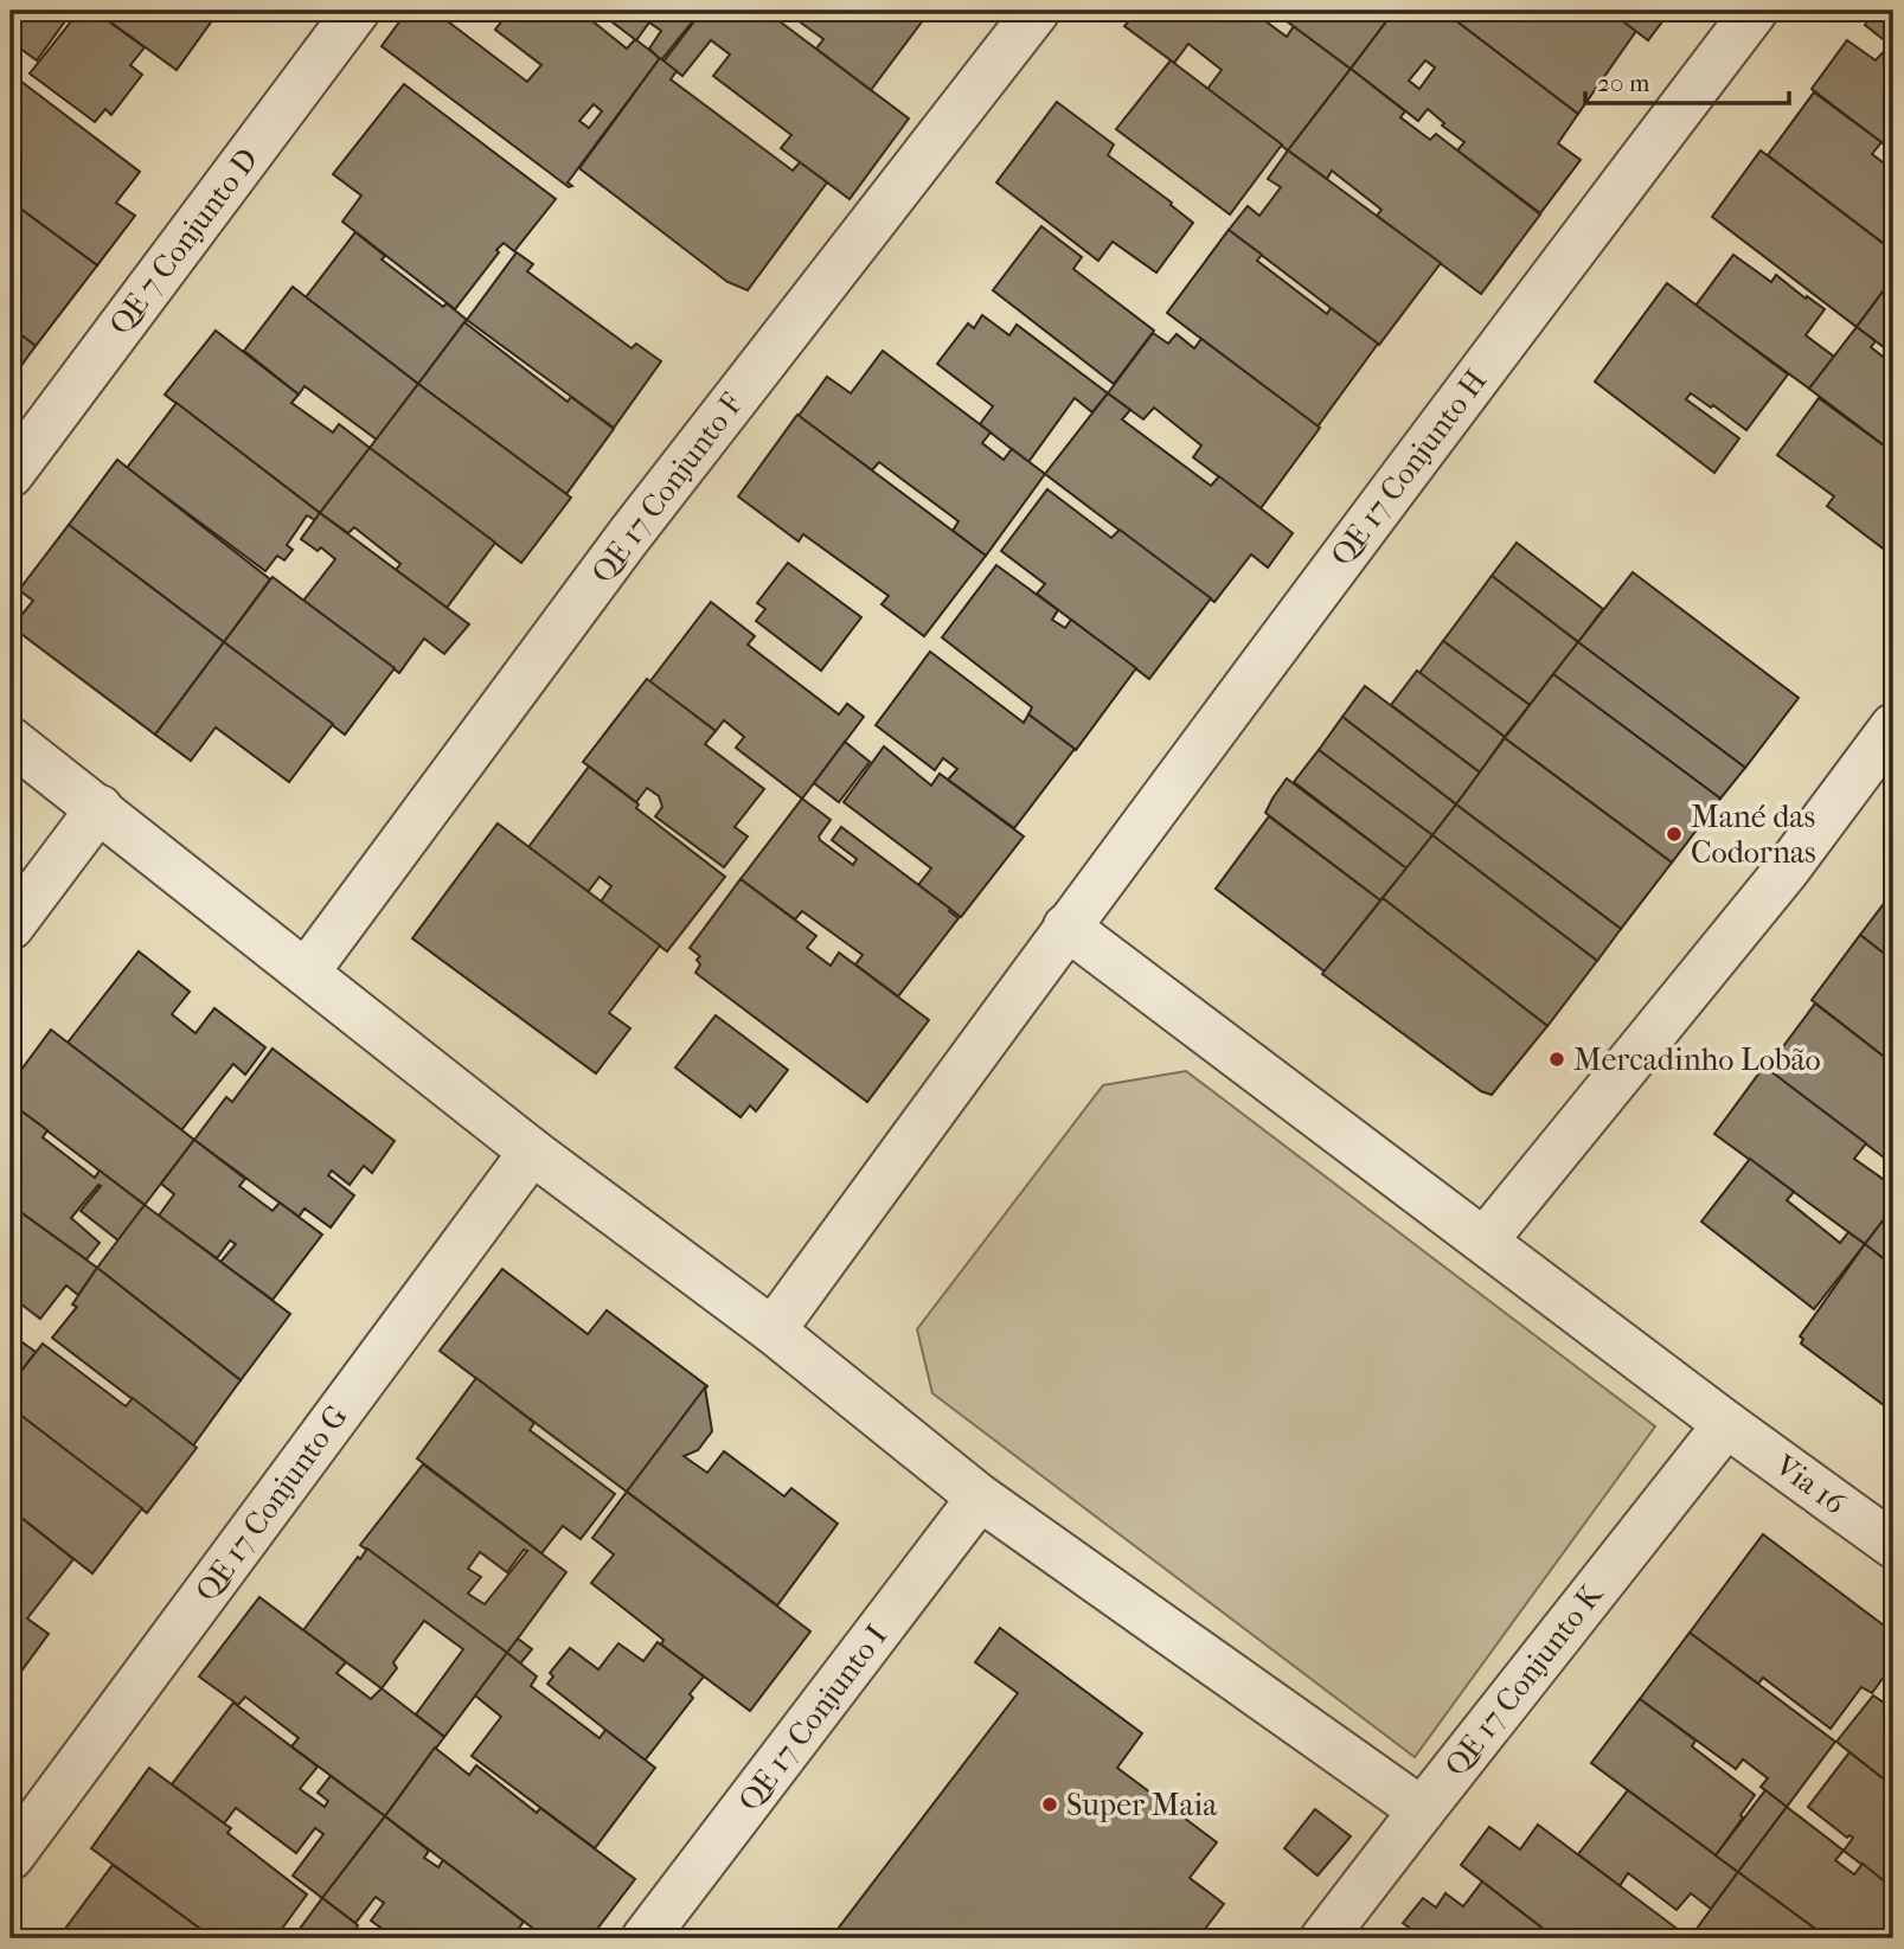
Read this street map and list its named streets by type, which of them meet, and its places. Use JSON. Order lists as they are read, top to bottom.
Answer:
{
  "streets": {
    "street": [
      "QE 7 Conjunto D",
      "QE 17 Conjunto H",
      "QE 17 Conjunto F",
      "Via 16",
      "QE 17 Conjunto G",
      "QE 17 Conjunto K",
      "QE 17 Conjunto I"
    ]
  },
  "crossings": [
    ["QE 17 Conjunto H", "Via 16"],
    ["Via 16", "QE 17 Conjunto K"]
  ],
  "places": ["Mané das Codornas", "Mercadinho Lobão", "Super Maia"],
  "scale_bar": "20 m"
}
